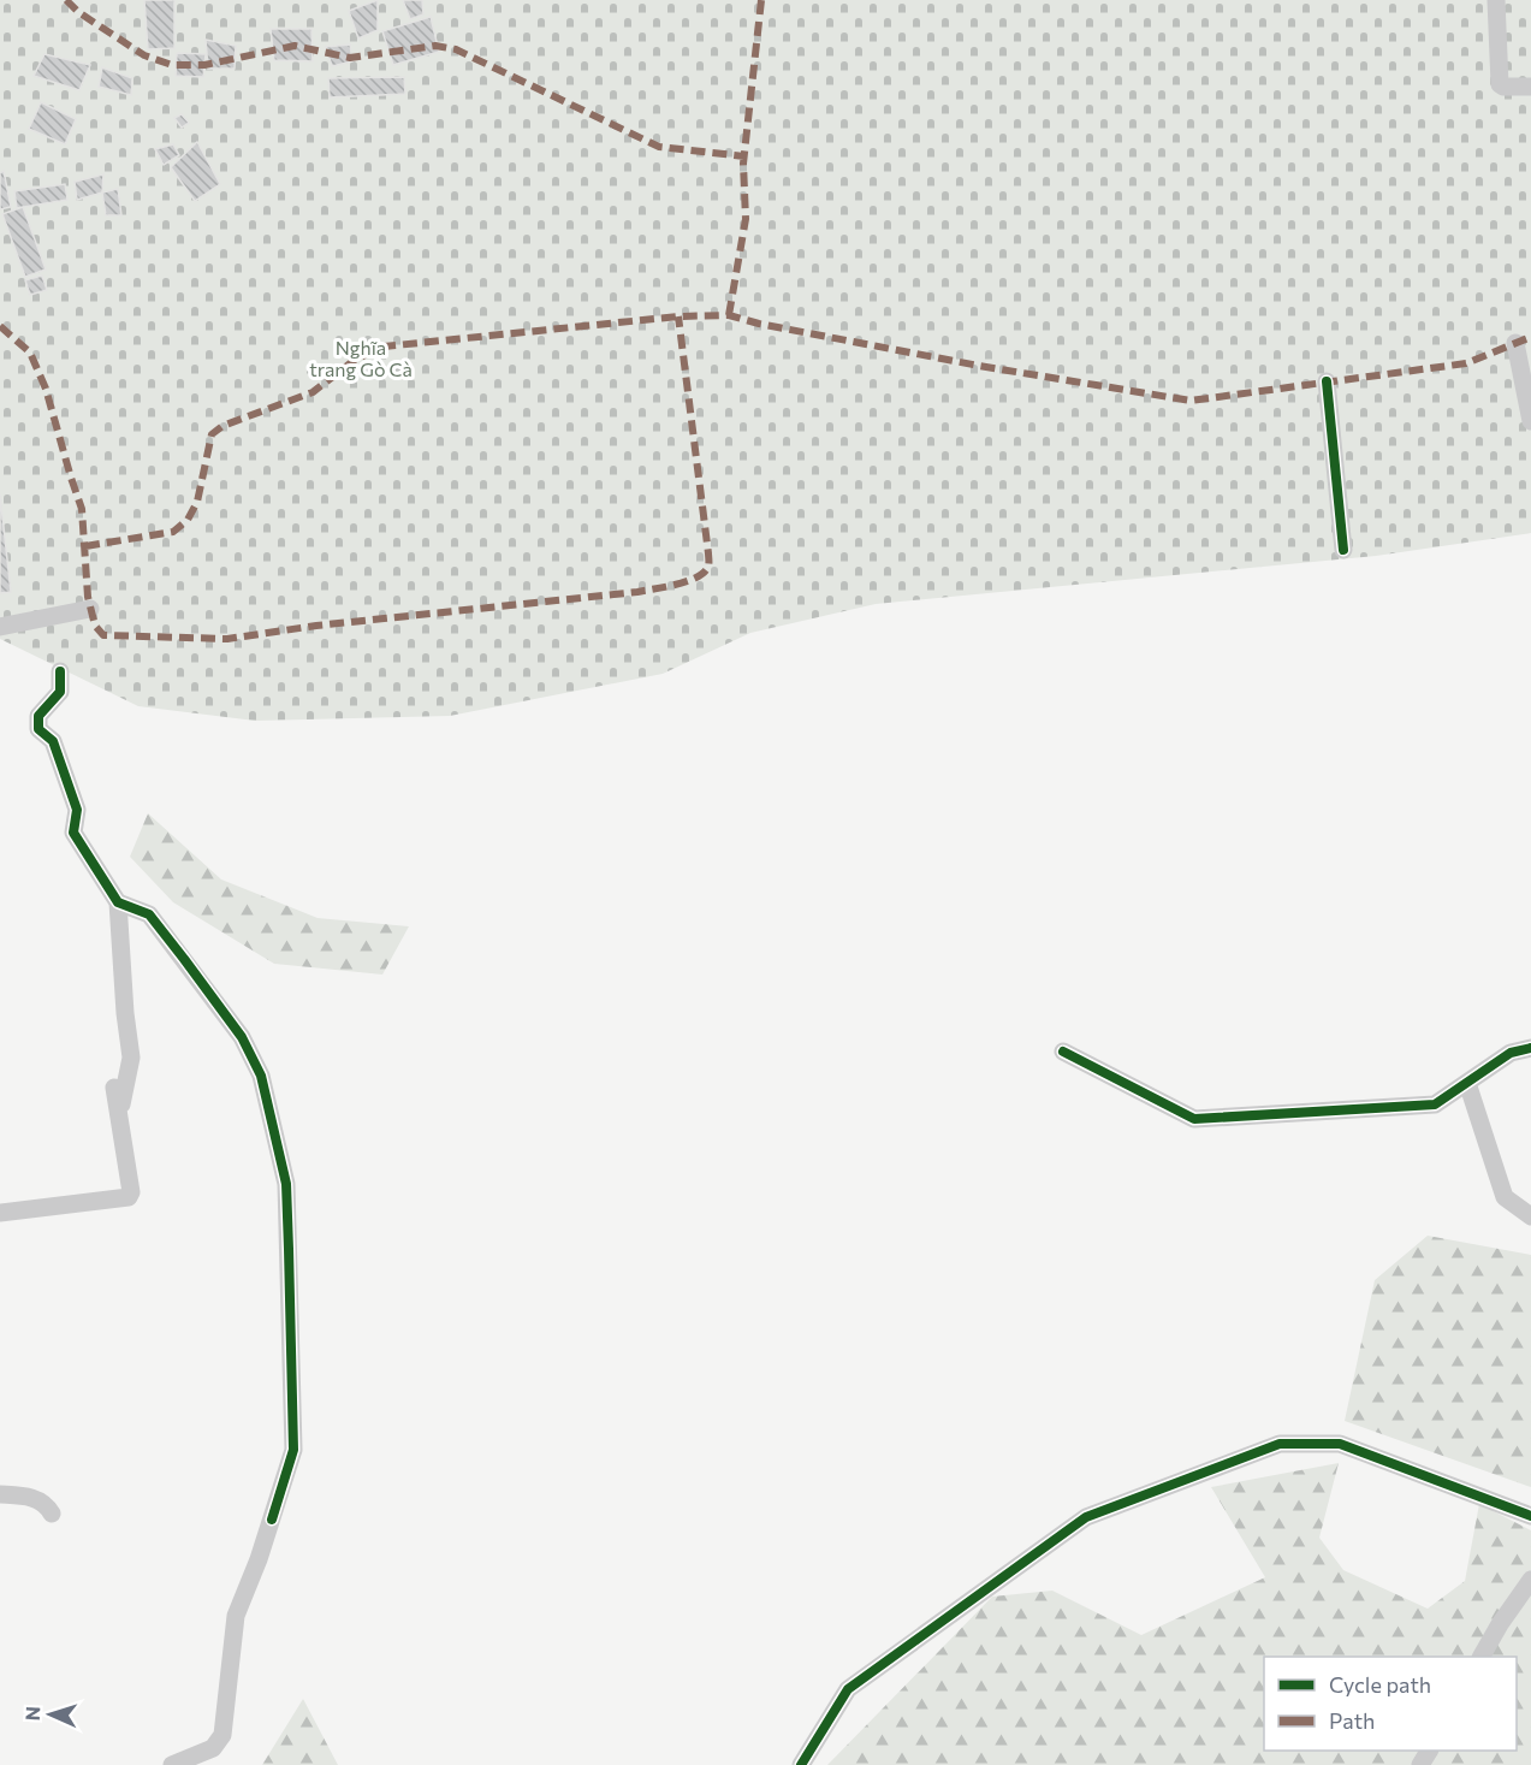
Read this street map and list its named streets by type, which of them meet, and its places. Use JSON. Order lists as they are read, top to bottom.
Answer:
{
  "parks": ["Nghĩa trang Gò Cà"],
  "legend": ["Cycle path", "Path"],
  "north": "left"
}
